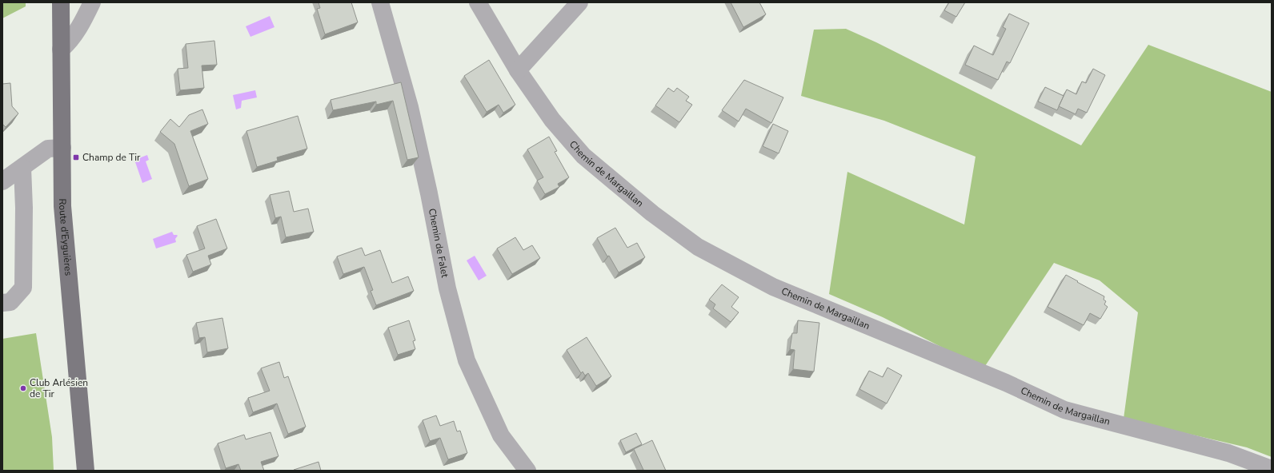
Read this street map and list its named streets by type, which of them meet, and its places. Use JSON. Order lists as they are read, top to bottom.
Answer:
{
  "streets": {
    "main road": ["Route d'Eyguières"],
    "street": ["Chemin de Margaillan", "Chemin de Falet"]
  },
  "places": {
    "transit": ["Champ de Tir"],
    "other": ["Club Arlésien de Tir"]
  }
}
